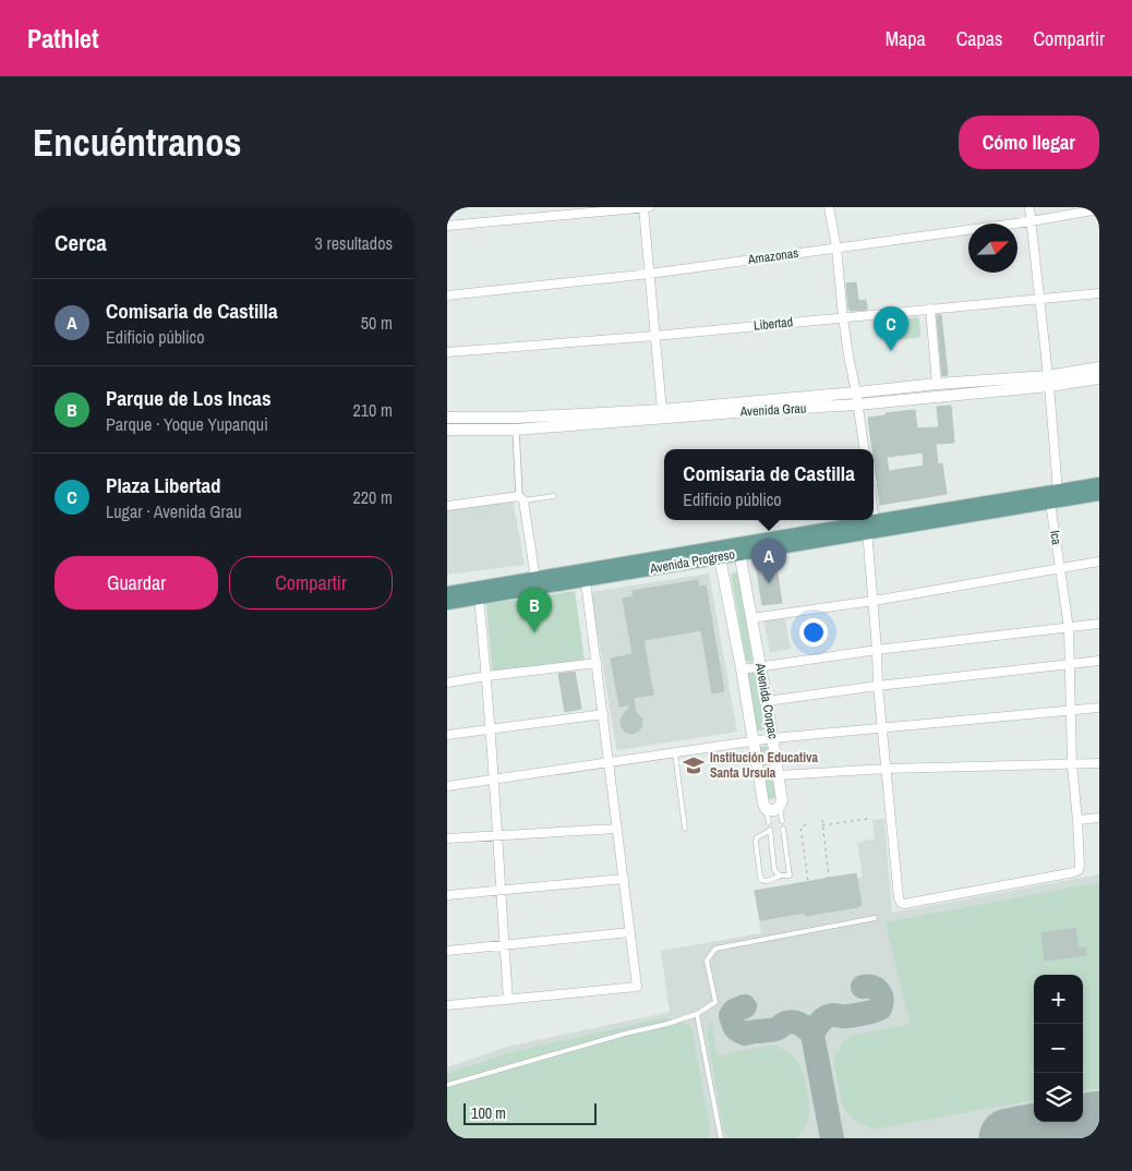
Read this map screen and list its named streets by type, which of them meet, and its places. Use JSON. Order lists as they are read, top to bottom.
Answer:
{
  "streets": {
    "main road": ["Avenida Progreso"],
    "street": [
      "Amazonas",
      "Libertad",
      "Avenida Grau",
      "Ica",
      "Avenida Corpac"
    ]
  },
  "crossings": [
    ["Amazonas", "Ica"],
    ["Libertad", "Ica"],
    ["Avenida Grau", "Ica"],
    ["Ica", "Avenida Progreso"],
    ["Avenida Progreso", "Avenida Corpac"]
  ],
  "places": {
    "school or university": ["Institución Educativa Santa Ursula"]
  },
  "scale_bar": "100 m",
  "north": "top right",
  "page": {
    "header": "Pathlet",
    "nav": ["Mapa", "Capas", "Compartir"],
    "buttons": [
      "Cómo llegar",
      ["Guardar", "Compartir"]
    ],
    "title": "Encuéntranos",
    "heading": ["Cerca", "3 resultados"],
    "list": [
      {
        "mark": "A",
        "name": "Comisaria de Castilla",
        "note": "Edificio público",
        "value": "50 m"
      },
      {
        "mark": "B",
        "name": "Parque de Los Incas",
        "note": "Parque · Yoque Yupanqui",
        "value": "210 m"
      },
      {
        "mark": "C",
        "name": "Plaza Libertad",
        "note": "Lugar · Avenida Grau",
        "value": "220 m"
      }
    ],
    "pins": ["C", "A", "B"],
    "popup": ["Comisaria de Castilla", "Edificio público"],
    "map_buttons": ["+", "−"],
    "scale": "100 m"
  }
}
